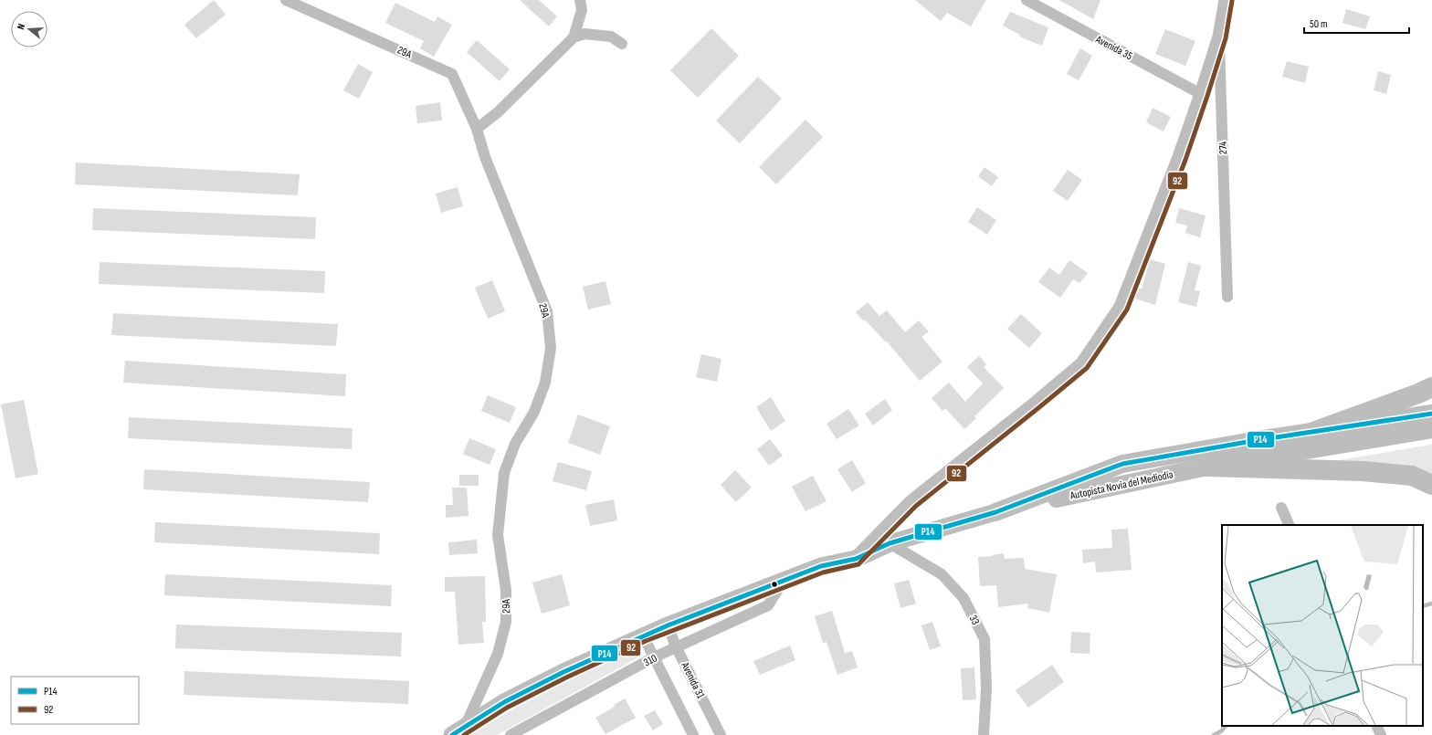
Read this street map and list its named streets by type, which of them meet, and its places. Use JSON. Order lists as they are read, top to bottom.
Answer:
{
  "streets": {
    "highway": ["Autopista Novia del Mediodía"],
    "street": [
      "Avenida 35",
      "29A",
      "274",
      "33",
      "310",
      "Avenida 31"
    ]
  },
  "crossings": [
    ["310", "Avenida 31"]
  ],
  "lines": ["transit line 92", "transit line P14"],
  "legend": ["P14", "92"],
  "scale_bar": "50 m",
  "north": "left"
}
